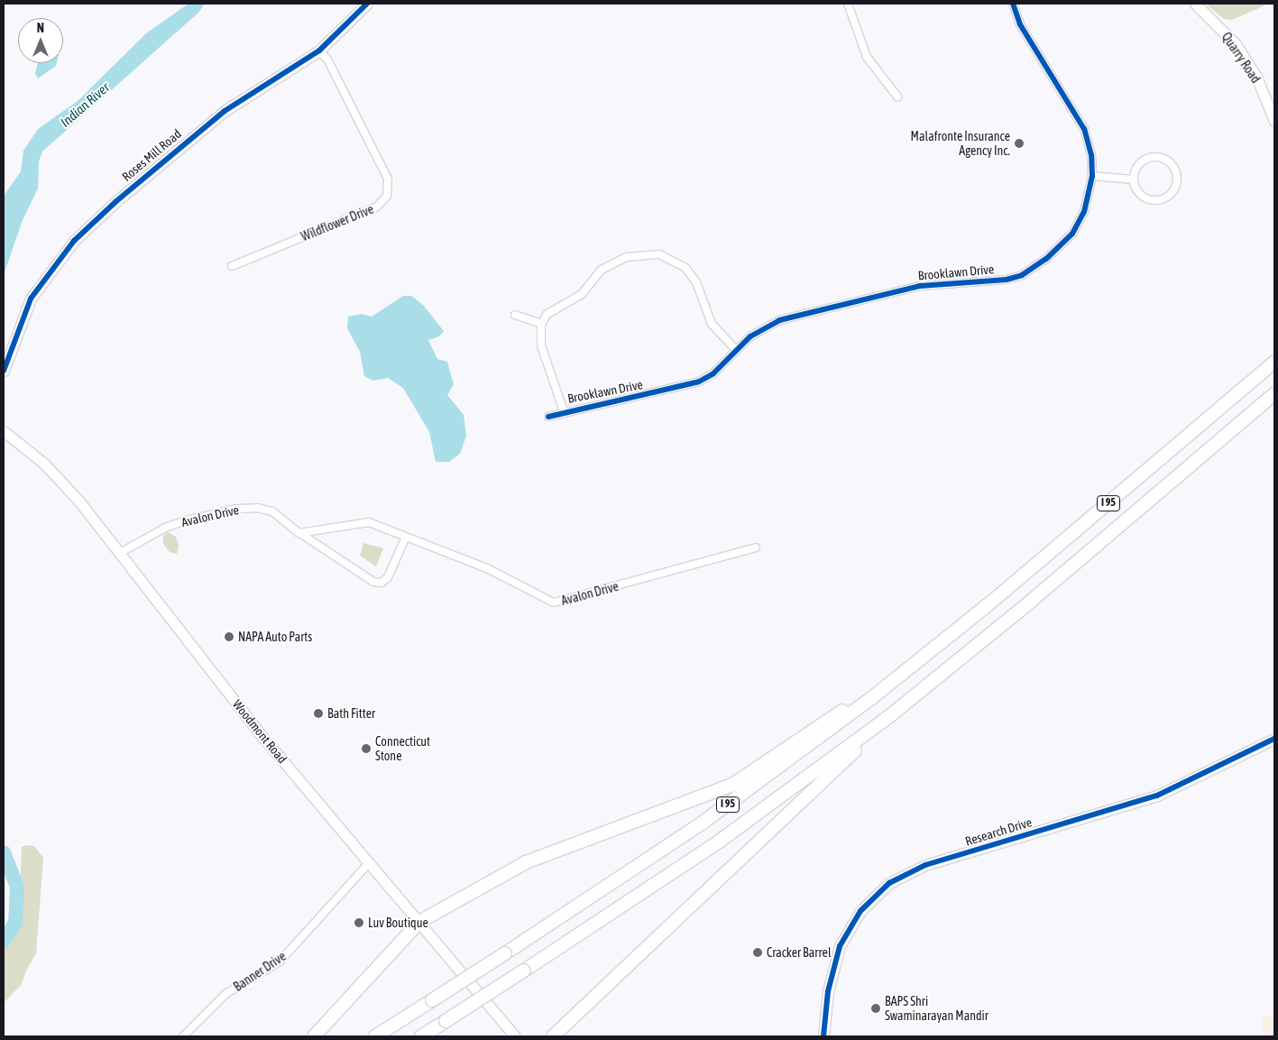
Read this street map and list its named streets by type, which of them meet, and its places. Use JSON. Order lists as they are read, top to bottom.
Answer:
{
  "streets": {
    "highway": ["I 95"],
    "street": [
      "Quarry Road",
      "Roses Mill Road",
      "Wildflower Drive",
      "Brooklawn Drive",
      "Avalon Drive",
      "Woodmont Road",
      "Research Drive",
      "Banner Drive"
    ]
  },
  "crossings": [
    ["Roses Mill Road", "Wildflower Drive"],
    ["Avalon Drive", "Woodmont Road"],
    ["Woodmont Road", "Banner Drive"]
  ],
  "water": ["Indian River"],
  "places": [
    "Malafronte Insurance Agency Inc.",
    "NAPA Auto Parts",
    "Bath Fitter",
    "Connecticut Stone",
    "Luv Boutique",
    "Cracker Barrel",
    "BAPS Shri Swaminarayan Mandir"
  ],
  "north": "top"
}
